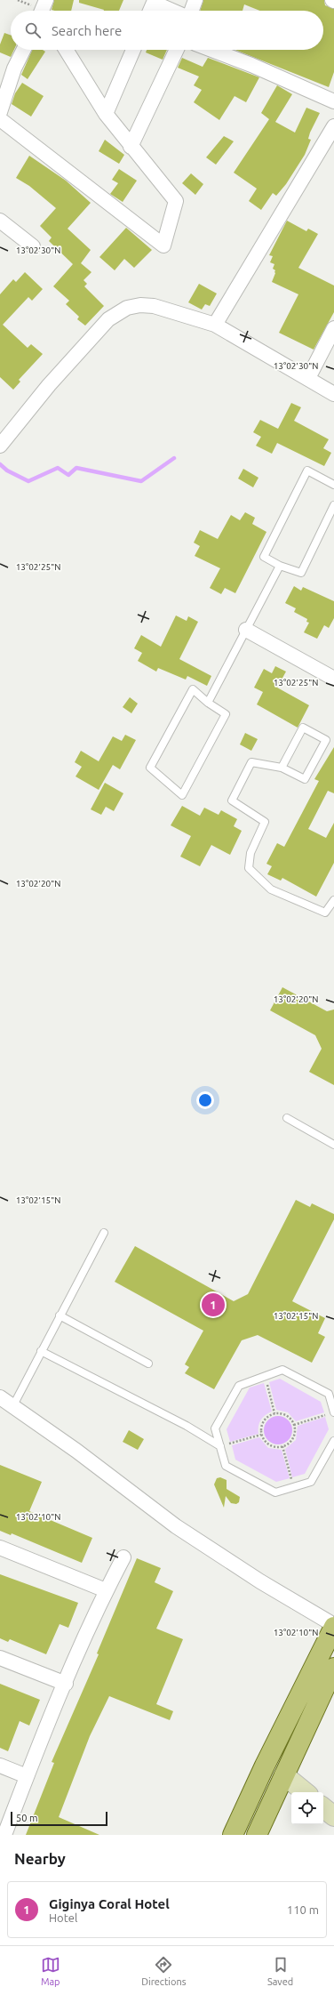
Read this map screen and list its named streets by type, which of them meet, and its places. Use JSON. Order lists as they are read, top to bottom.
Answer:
{
  "scale_bar": "50 m",
  "page": {
    "search": "Search here",
    "pins": "1",
    "scale": "50 m",
    "heading": "Nearby",
    "list": [
      {
        "mark": "1",
        "name": "Giginya Coral Hotel",
        "note": "Hotel",
        "value": "110 m"
      }
    ],
    "nav": ["Map", "Directions", "Saved"]
  },
  "coordinates": [
    "13°02'30\"N",
    "13°02'25\"N",
    "13°02'20\"N",
    "13°02'15\"N",
    "13°02'10\"N"
  ]
}
